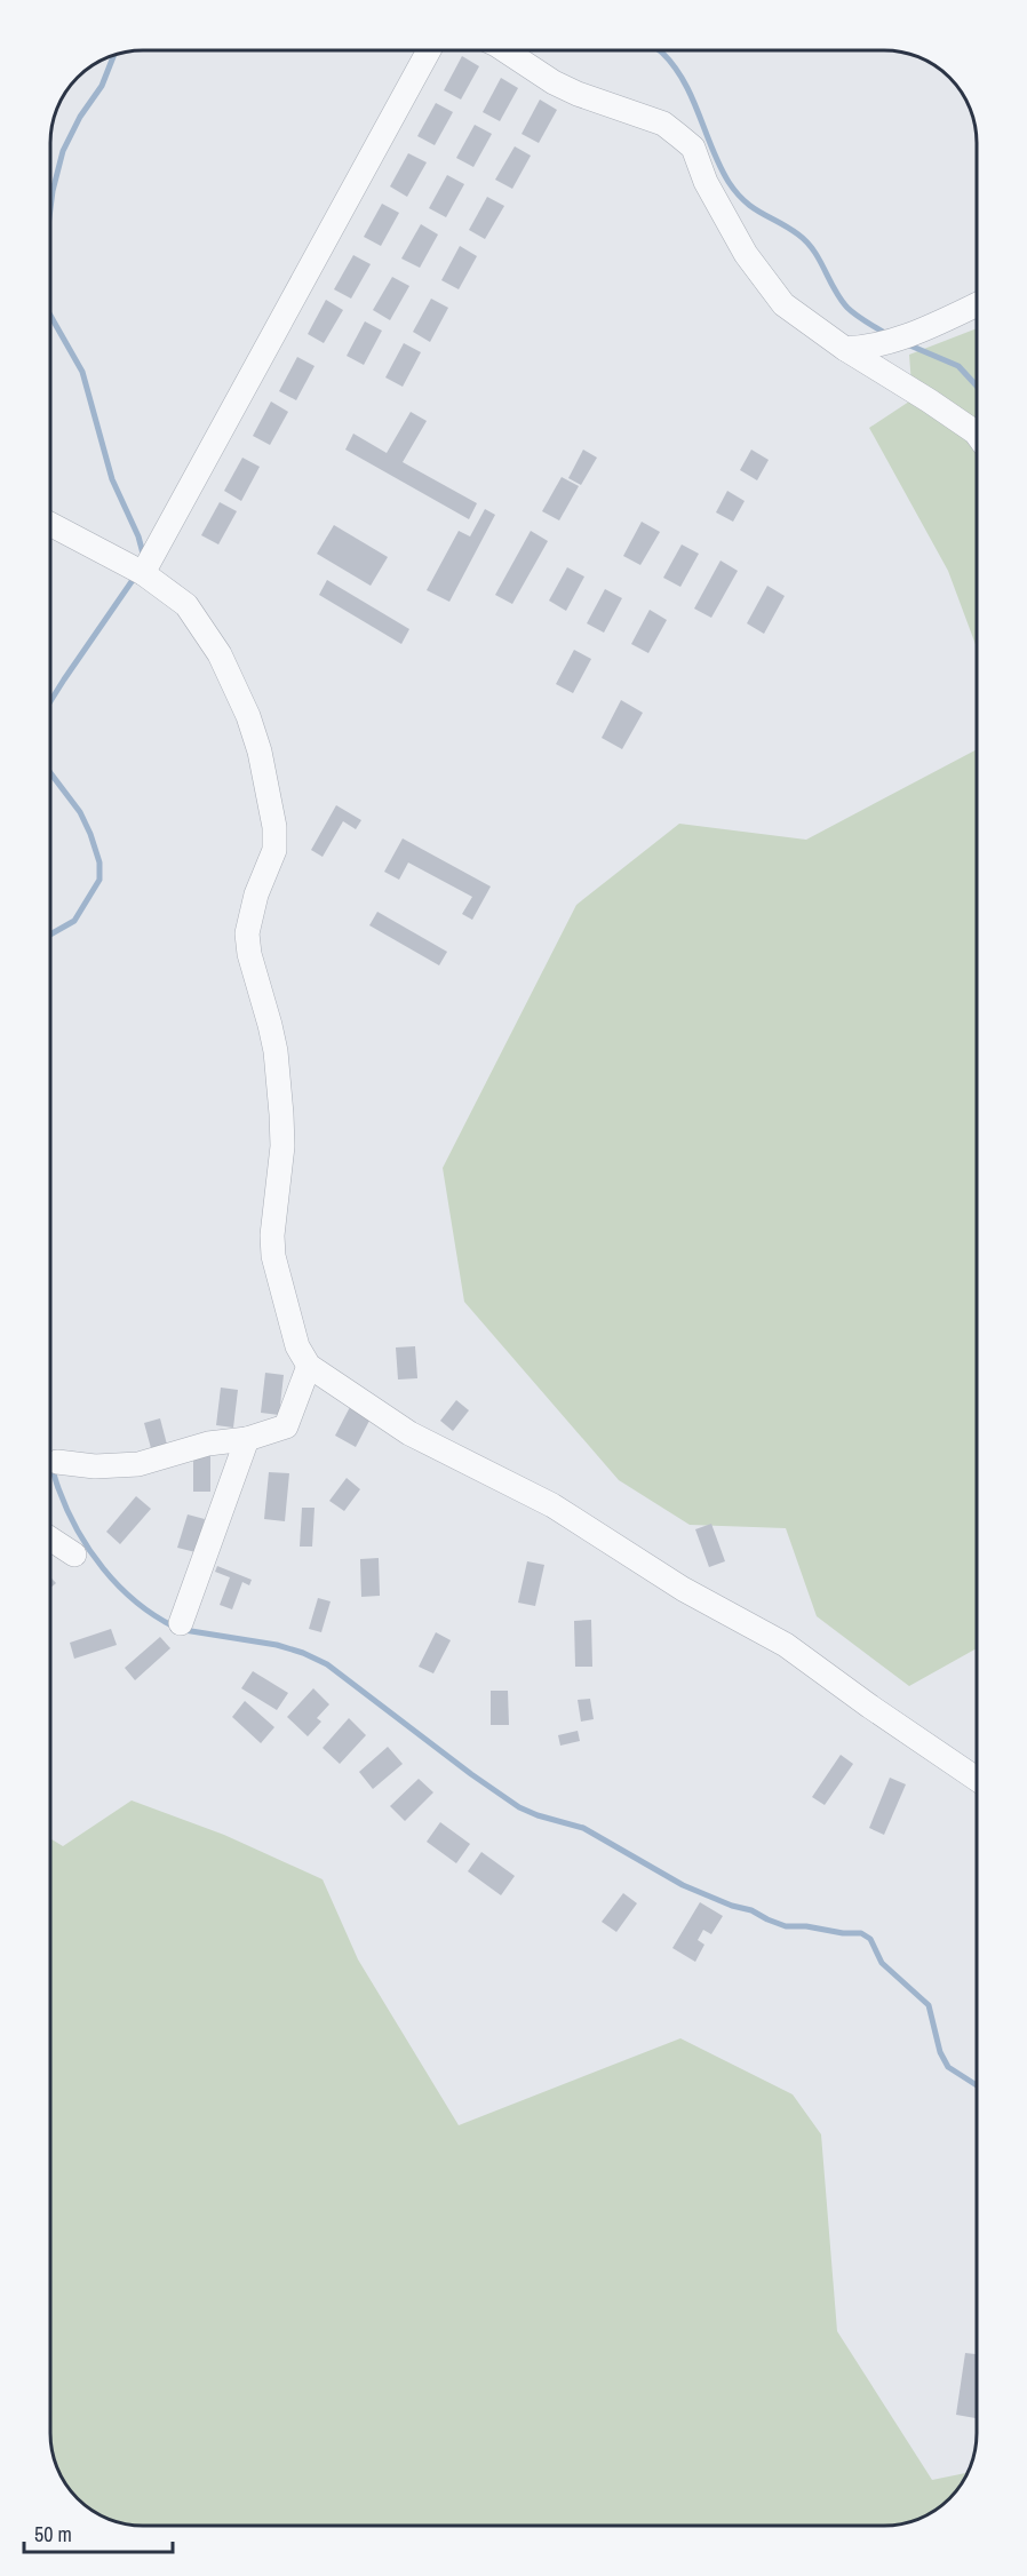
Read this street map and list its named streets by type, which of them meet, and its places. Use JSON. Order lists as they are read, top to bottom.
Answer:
{
  "scale_bar": "50 m"
}
